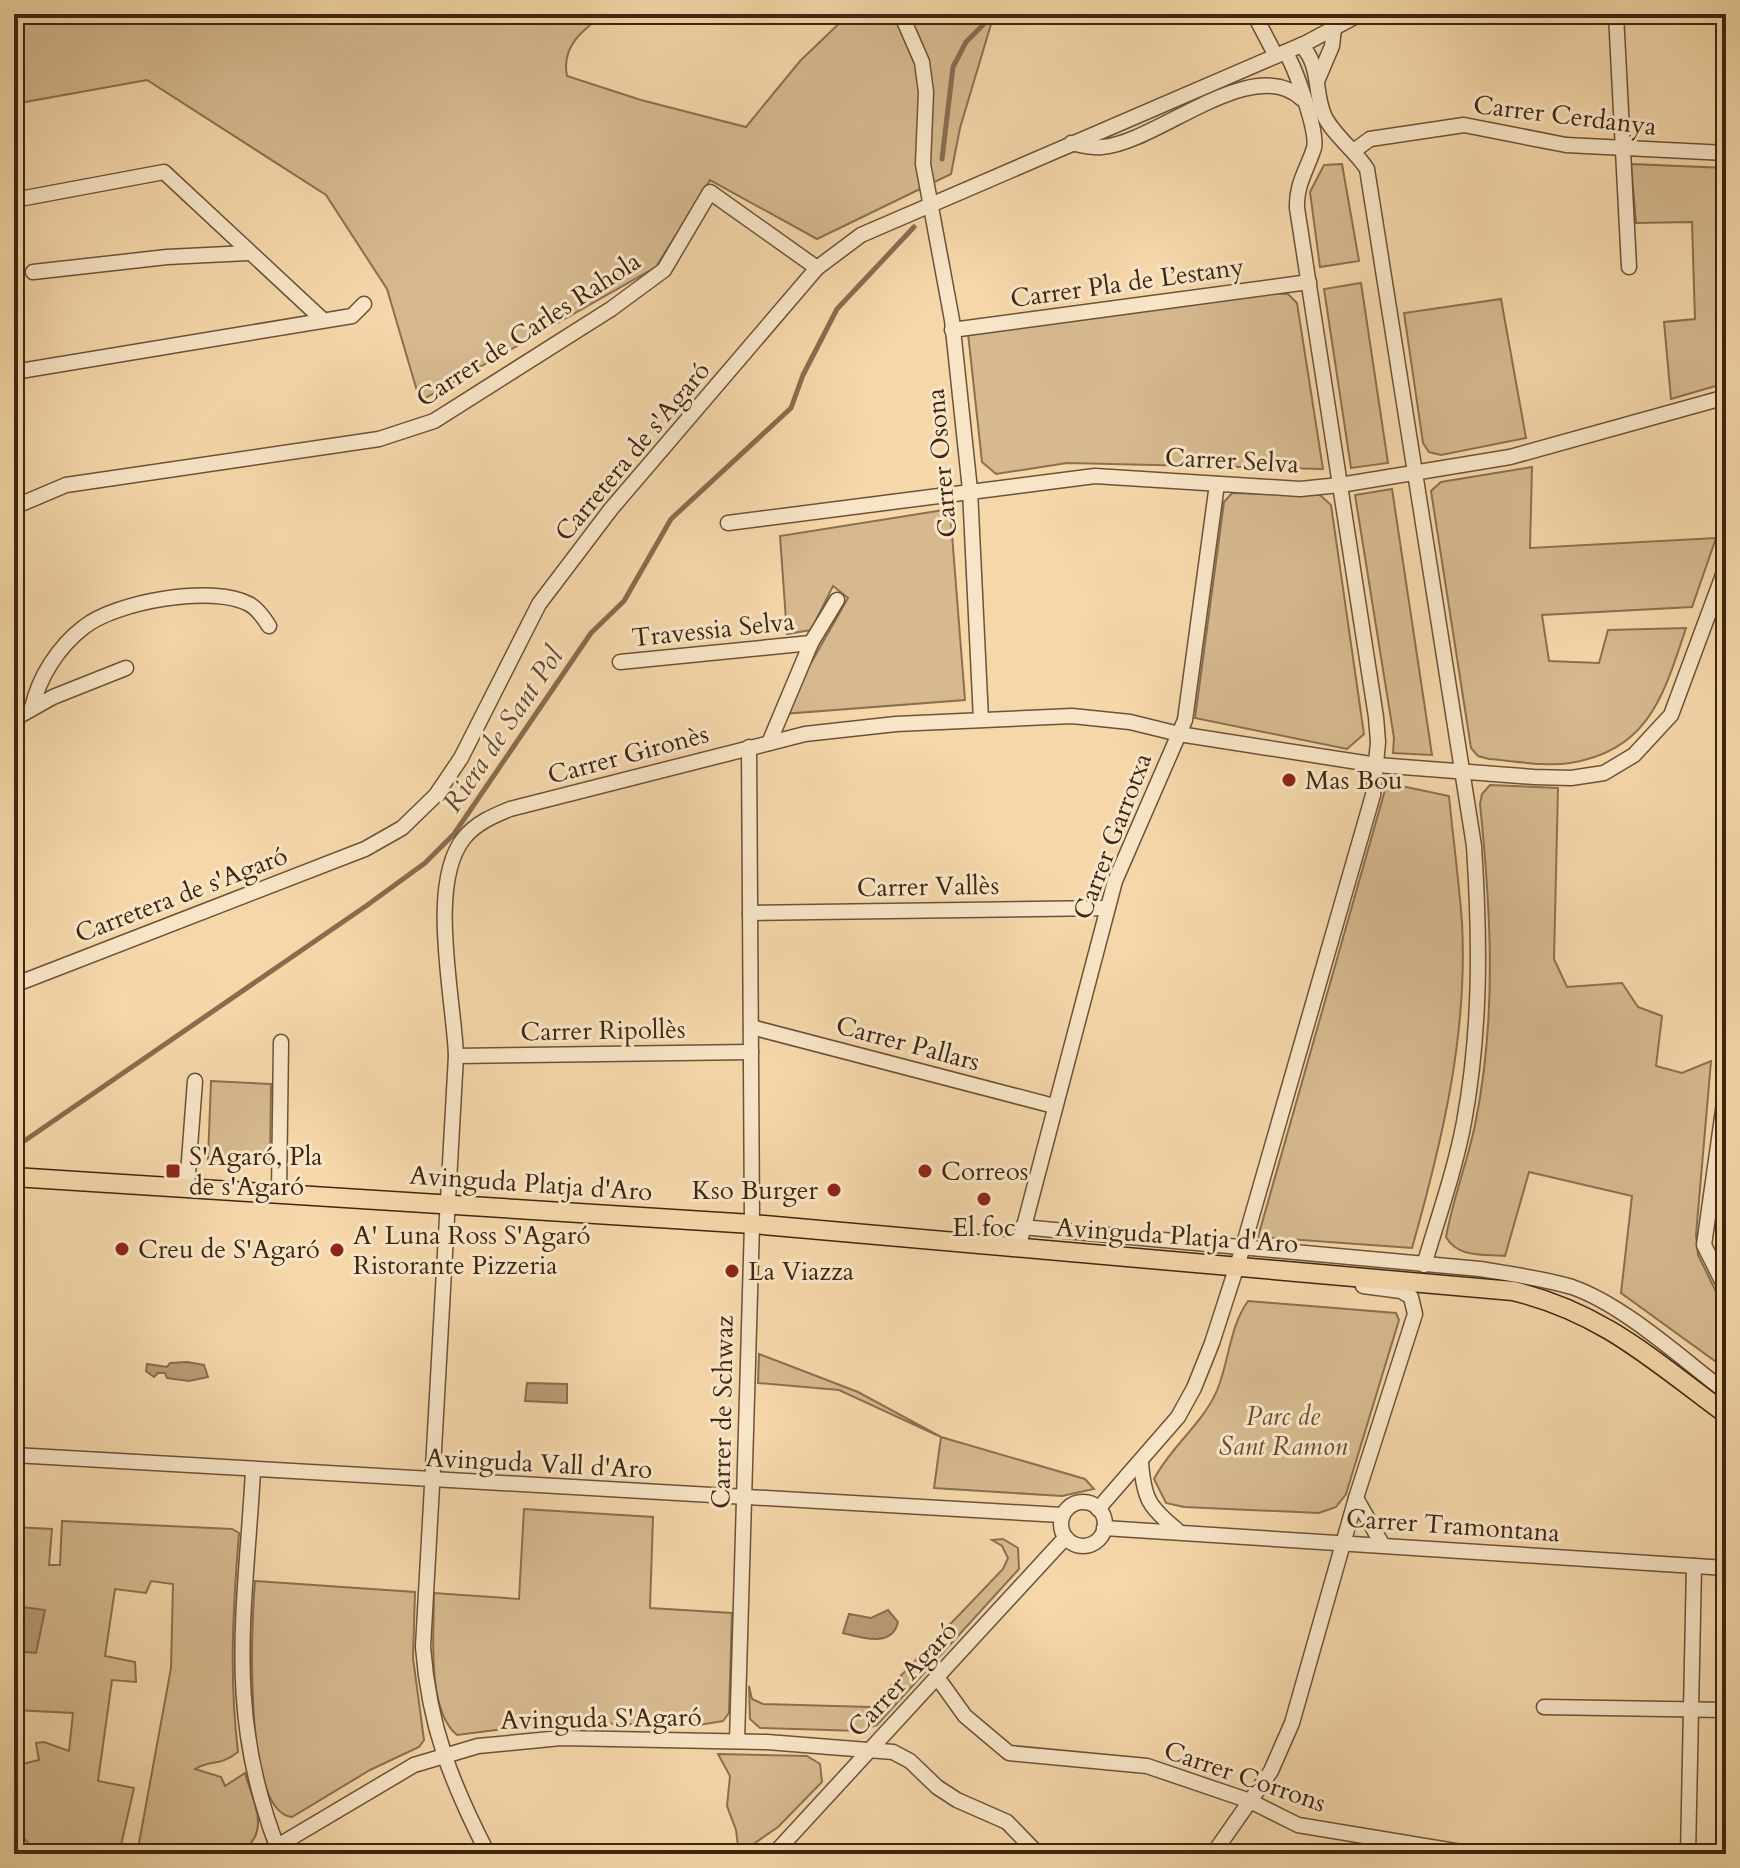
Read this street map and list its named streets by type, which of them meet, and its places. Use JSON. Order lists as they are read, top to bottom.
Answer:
{
  "streets": {
    "main road": ["Avinguda Platja d'Aro"],
    "street": [
      "Carrer Cerdanya",
      "Carrer Pla de Ľestany",
      "Carrer de Carles Rahola",
      "Carretera de s'Agaró",
      "Carrer Selva",
      "Carrer Osona",
      "Travessia Selva",
      "Carrer Gironès",
      "Carrer Garrotxa",
      "Carrer Vallès",
      "Carrer Ripollès",
      "Carrer Pallars",
      "Carrer de Schwaz",
      "Avinguda Vall d'Aro",
      "Carrer Tramontana",
      "Carrer Agaró",
      "Avinguda S'Agaró",
      "Carrer Corrons"
    ]
  },
  "crossings": [
    ["Carrer Pla de Ľestany", "Carrer Osona"],
    ["Carrer de Carles Rahola", "Carretera de s'Agaró"],
    ["Carretera de s'Agaró", "Carrer Osona"],
    ["Carrer Selva", "Carrer Osona"],
    ["Carrer Selva", "Carrer Garrotxa"],
    ["Carrer Osona", "Carrer Gironès"],
    ["Travessia Selva", "Carrer Gironès"],
    ["Carrer Gironès", "Carrer Garrotxa"],
    ["Carrer Gironès", "Carrer Ripollès"],
    ["Carrer Gironès", "Avinguda Platja d'Aro"],
    ["Carrer Gironès", "Carrer de Schwaz"],
    ["Carrer Gironès", "Avinguda Vall d'Aro"],
    ["Carrer Gironès", "Avinguda S'Agaró"],
    ["Carrer Garrotxa", "Carrer Vallès"],
    ["Carrer Garrotxa", "Carrer Pallars"],
    ["Carrer Garrotxa", "Avinguda Platja d'Aro"],
    ["Carrer Vallès", "Carrer de Schwaz"],
    ["Carrer Ripollès", "Carrer de Schwaz"],
    ["Carrer Pallars", "Carrer de Schwaz"],
    ["Avinguda Platja d'Aro", "Carrer de Schwaz"],
    ["Carrer de Schwaz", "Avinguda Vall d'Aro"],
    ["Carrer de Schwaz", "Avinguda S'Agaró"],
    ["Avinguda Vall d'Aro", "Carrer Tramontana"],
    ["Avinguda Vall d'Aro", "Carrer Agaró"],
    ["Carrer Tramontana", "Carrer Agaró"],
    ["Carrer Agaró", "Avinguda S'Agaró"],
    ["Carrer Agaró", "Carrer Corrons"]
  ],
  "water": ["Riera de Sant Pol"],
  "parks": ["Parc de Sant Ramon"],
  "places": {
    "other": [
      "Mas Bou",
      "Correos",
      "Kso Burger",
      "El foc",
      "Creu de S'Agaró",
      "A' Luna Ross S'Agaró Ristorante Pizzeria",
      "La Viazza"
    ],
    "transit": ["S'Agaró, Pla de s'Agaró"]
  }
}
